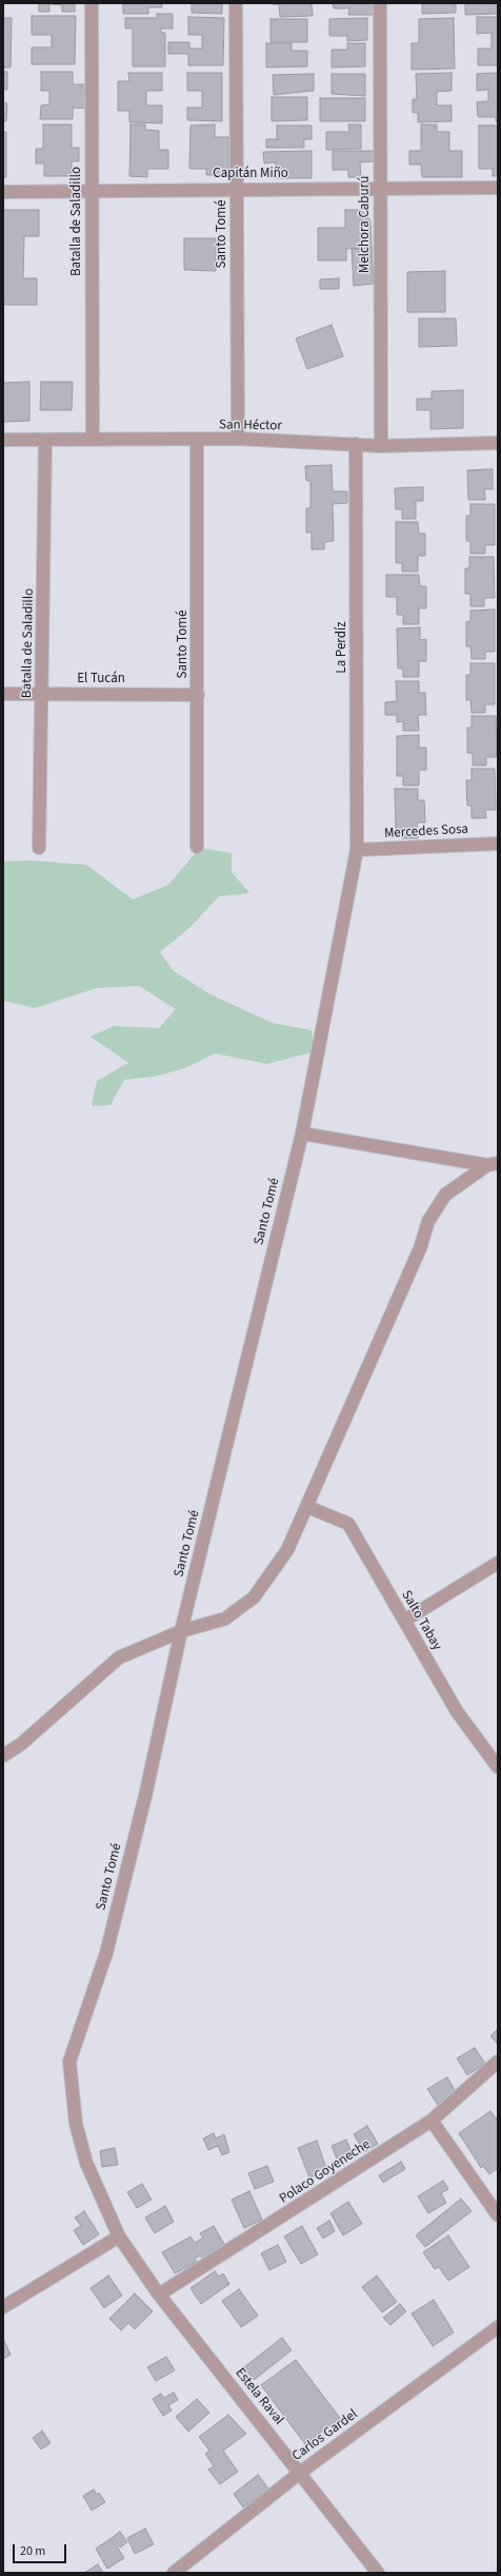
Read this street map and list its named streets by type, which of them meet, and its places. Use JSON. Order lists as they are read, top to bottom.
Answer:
{
  "streets": {
    "street": [
      "Capitán Miño",
      "Batalla de Saladillo",
      "Melchora Caburú",
      "Santo Tomé",
      "San Héctor",
      "La Perdíz",
      "El Tucán",
      "Mercedes Sosa",
      "Salto Tabay",
      "Polaco Goyeneche",
      "Estela Raval",
      "Carlos Gardel"
    ]
  },
  "crossings": [
    ["Capitán Miño", "Batalla de Saladillo"],
    ["Capitán Miño", "Melchora Caburú"],
    ["Capitán Miño", "Santo Tomé"],
    ["Batalla de Saladillo", "San Héctor"],
    ["Batalla de Saladillo", "El Tucán"],
    ["Melchora Caburú", "San Héctor"],
    ["Santo Tomé", "San Héctor"],
    ["Santo Tomé", "La Perdíz"],
    ["Santo Tomé", "El Tucán"],
    ["Santo Tomé", "Mercedes Sosa"],
    ["Santo Tomé", "Estela Raval"],
    ["San Héctor", "La Perdíz"],
    ["La Perdíz", "Mercedes Sosa"],
    ["Polaco Goyeneche", "Estela Raval"],
    ["Estela Raval", "Carlos Gardel"]
  ],
  "scale_bar": "20 m"
}
